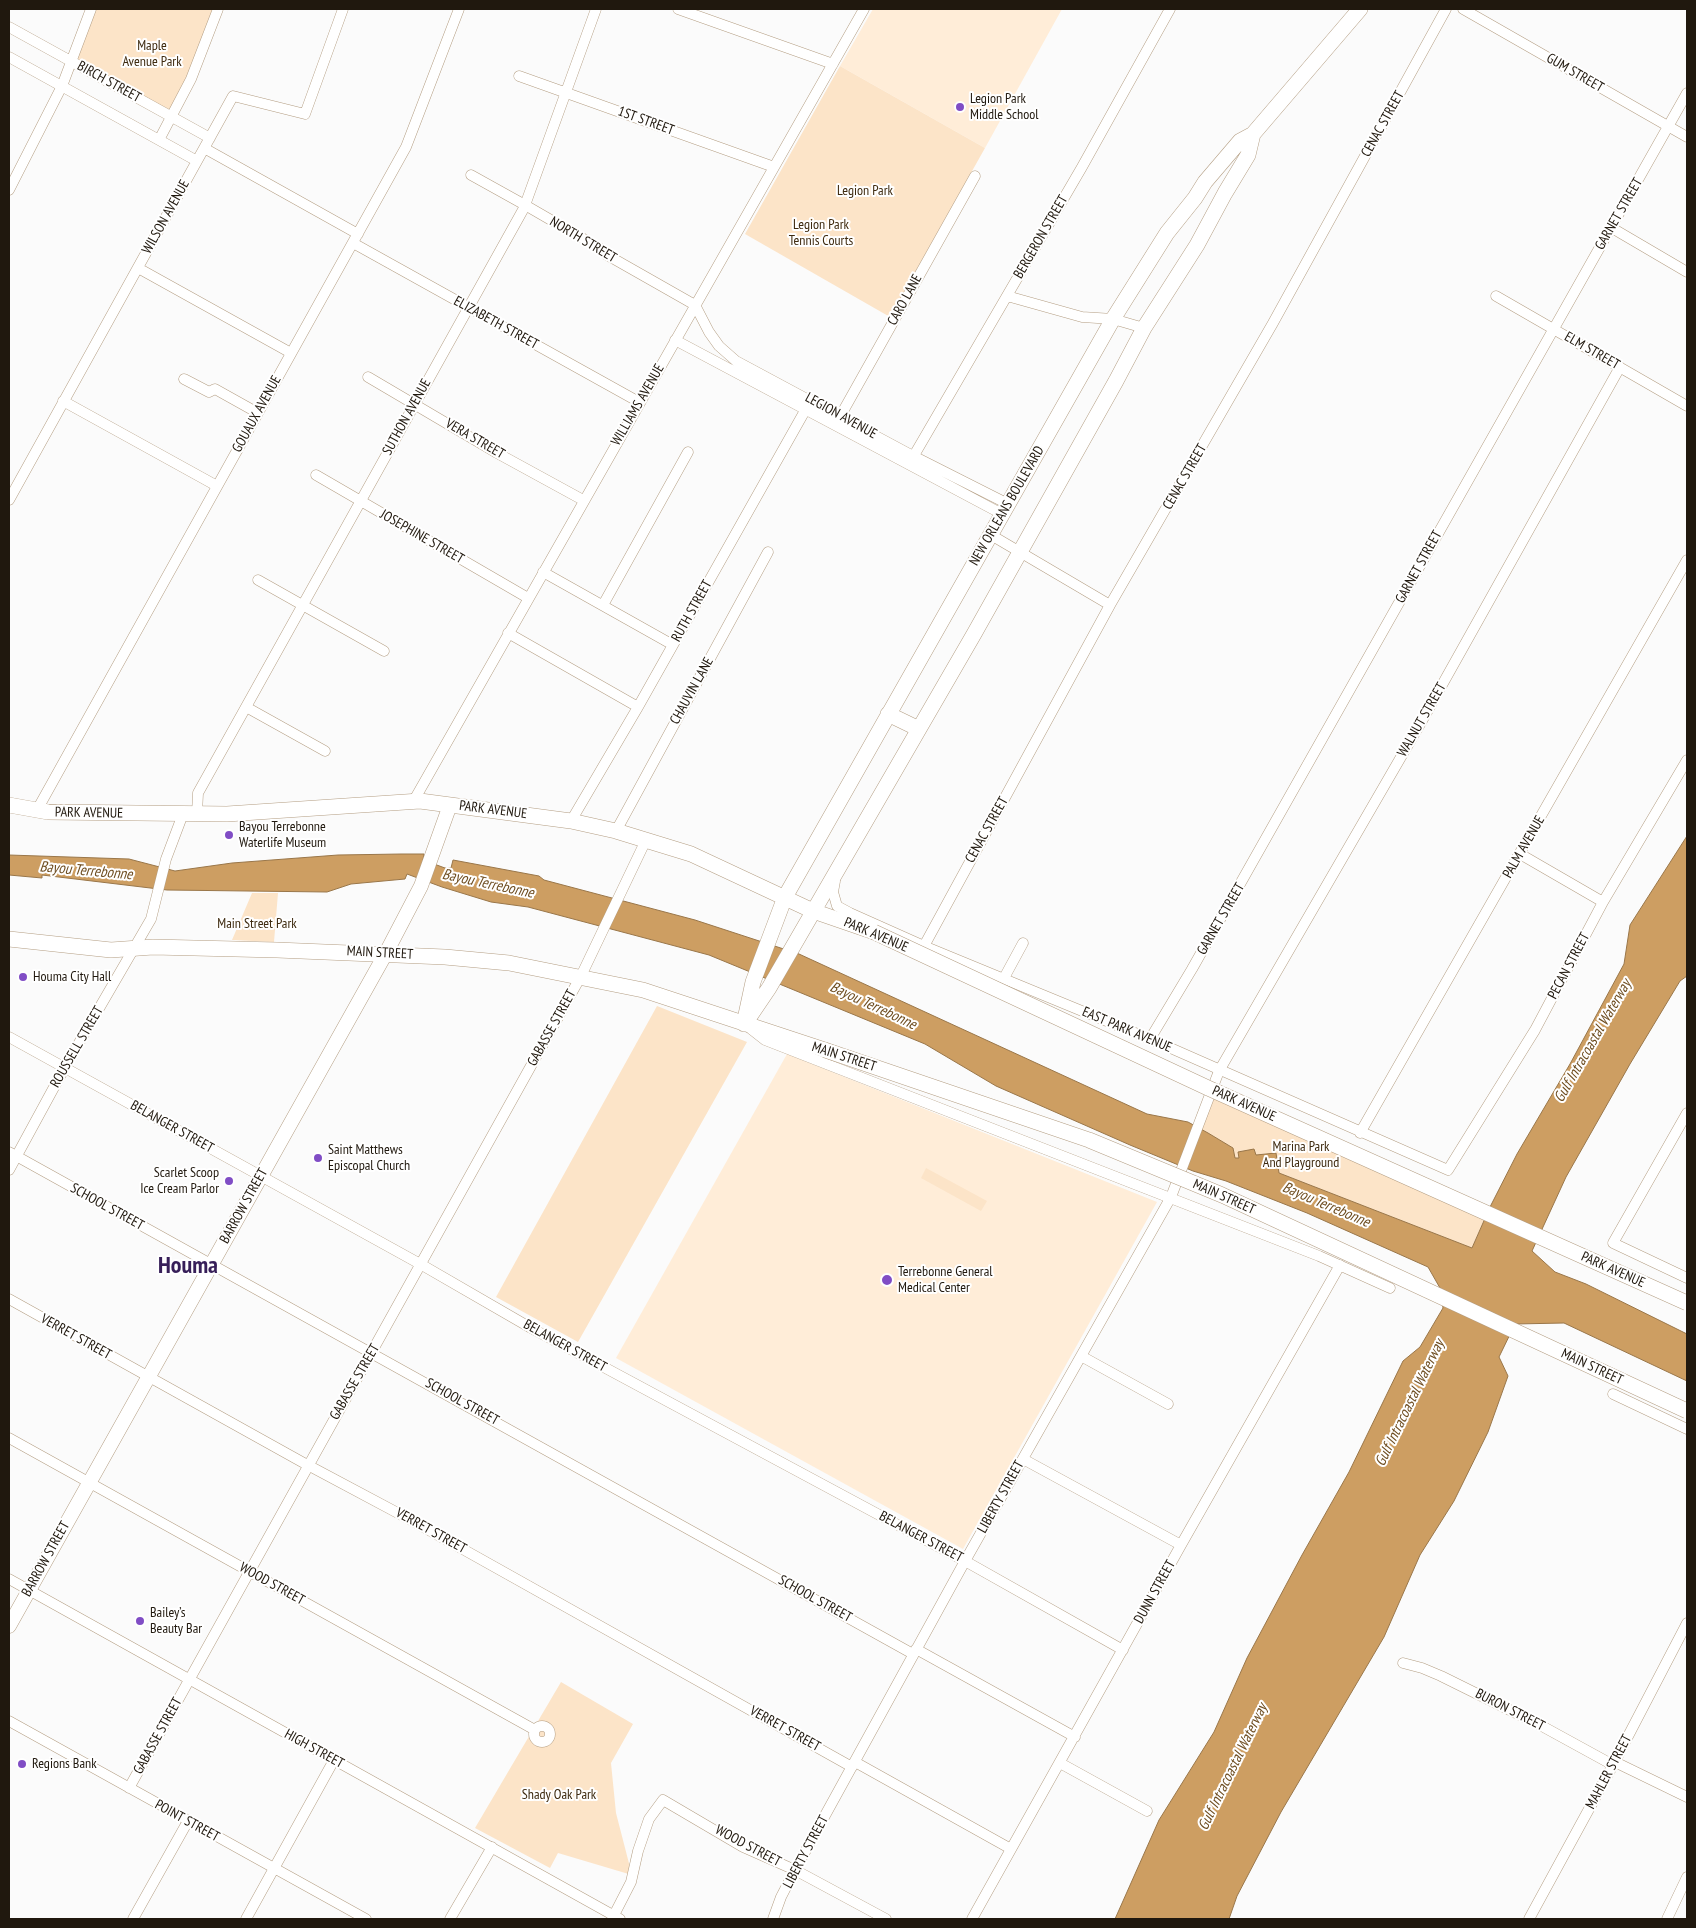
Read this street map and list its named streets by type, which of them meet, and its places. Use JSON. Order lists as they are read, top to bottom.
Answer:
{
  "streets": {
    "main road": [
      "NEW ORLEANS BOULEVARD",
      "PARK AVENUE",
      "MAIN STREET",
      "BARROW STREET"
    ],
    "street": [
      "GUM STREET",
      "BIRCH STREET",
      "1ST STREET",
      "CENAC STREET",
      "GARNET STREET",
      "WILSON AVENUE",
      "BERGERON STREET",
      "NORTH STREET",
      "CARO LANE",
      "ELIZABETH STREET",
      "ELM STREET",
      "WILLIAMS AVENUE",
      "GOUAUX AVENUE",
      "LEGION AVENUE",
      "SUTHON AVENUE",
      "VERA STREET",
      "JOSEPHINE STREET",
      "RUTH STREET",
      "CHAUVIN LANE",
      "WALNUT STREET",
      "PALM AVENUE",
      "PECAN STREET",
      "GABASSE STREET",
      "EAST PARK AVENUE",
      "ROUSSELL STREET",
      "BELANGER STREET",
      "SCHOOL STREET",
      "VERRET STREET",
      "LIBERTY STREET",
      "WOOD STREET",
      "DUNN STREET",
      "BURON STREET",
      "HIGH STREET",
      "MAHLER STREET",
      "POINT STREET"
    ]
  },
  "crossings": [
    ["GUM STREET", "GARNET STREET"],
    ["BIRCH STREET", "WILSON AVENUE"],
    ["1ST STREET", "WILLIAMS AVENUE"],
    ["1ST STREET", "SUTHON AVENUE"],
    ["CENAC STREET", "EAST PARK AVENUE"],
    ["GARNET STREET", "ELM STREET"],
    ["GARNET STREET", "EAST PARK AVENUE"],
    ["WILSON AVENUE", "ELIZABETH STREET"],
    ["BERGERON STREET", "LEGION AVENUE"],
    ["NORTH STREET", "WILLIAMS AVENUE"],
    ["NORTH STREET", "LEGION AVENUE"],
    ["NORTH STREET", "SUTHON AVENUE"],
    ["CARO LANE", "LEGION AVENUE"],
    ["ELIZABETH STREET", "WILLIAMS AVENUE"],
    ["ELIZABETH STREET", "GOUAUX AVENUE"],
    ["ELIZABETH STREET", "SUTHON AVENUE"],
    ["ELM STREET", "WALNUT STREET"],
    ["WILLIAMS AVENUE", "LEGION AVENUE"],
    ["WILLIAMS AVENUE", "VERA STREET"],
    ["WILLIAMS AVENUE", "JOSEPHINE STREET"],
    ["WILLIAMS AVENUE", "PARK AVENUE"],
    ["GOUAUX AVENUE", "PARK AVENUE"],
    ["LEGION AVENUE", "NEW ORLEANS BOULEVARD"],
    ["LEGION AVENUE", "RUTH STREET"],
    ["SUTHON AVENUE", "VERA STREET"],
    ["SUTHON AVENUE", "JOSEPHINE STREET"],
    ["SUTHON AVENUE", "PARK AVENUE"],
    ["SUTHON AVENUE", "ROUSSELL STREET"],
    ["NEW ORLEANS BOULEVARD", "PARK AVENUE"],
    ["NEW ORLEANS BOULEVARD", "MAIN STREET"],
    ["NEW ORLEANS BOULEVARD", "EAST PARK AVENUE"],
    ["RUTH STREET", "PARK AVENUE"],
    ["CHAUVIN LANE", "PARK AVENUE"],
    ["WALNUT STREET", "EAST PARK AVENUE"],
    ["WALNUT STREET", "LIBERTY STREET"],
    ["PARK AVENUE", "GABASSE STREET"],
    ["PARK AVENUE", "BARROW STREET"],
    ["PALM AVENUE", "EAST PARK AVENUE"],
    ["MAIN STREET", "GABASSE STREET"],
    ["MAIN STREET", "ROUSSELL STREET"],
    ["MAIN STREET", "BARROW STREET"],
    ["MAIN STREET", "LIBERTY STREET"],
    ["MAIN STREET", "DUNN STREET"],
    ["PECAN STREET", "EAST PARK AVENUE"],
    ["GABASSE STREET", "BELANGER STREET"],
    ["GABASSE STREET", "SCHOOL STREET"],
    ["GABASSE STREET", "VERRET STREET"],
    ["GABASSE STREET", "WOOD STREET"],
    ["GABASSE STREET", "HIGH STREET"],
    ["GABASSE STREET", "POINT STREET"],
    ["EAST PARK AVENUE", "LIBERTY STREET"],
    ["ROUSSELL STREET", "BELANGER STREET"],
    ["ROUSSELL STREET", "SCHOOL STREET"],
    ["BELANGER STREET", "BARROW STREET"],
    ["BELANGER STREET", "LIBERTY STREET"],
    ["BELANGER STREET", "DUNN STREET"],
    ["BARROW STREET", "SCHOOL STREET"],
    ["BARROW STREET", "VERRET STREET"],
    ["BARROW STREET", "WOOD STREET"],
    ["BARROW STREET", "HIGH STREET"],
    ["SCHOOL STREET", "LIBERTY STREET"],
    ["SCHOOL STREET", "DUNN STREET"],
    ["VERRET STREET", "LIBERTY STREET"],
    ["VERRET STREET", "DUNN STREET"],
    ["LIBERTY STREET", "WOOD STREET"],
    ["WOOD STREET", "HIGH STREET"],
    ["BURON STREET", "MAHLER STREET"]
  ],
  "districts": ["Houma"],
  "water": ["Bayou Terrebonne", "Gulf Intracoastal Waterway"],
  "parks": [
    "Maple Avenue Park",
    "Legion Park",
    "Legion Park Tennis Courts",
    "Main Street Park",
    "Marina Park And Playground",
    "Shady Oak Park"
  ],
  "places": [
    "Legion Park Middle School",
    "Bayou Terrebonne Waterlife Museum",
    "Houma City Hall",
    "Saint Matthews Episcopal Church",
    "Scarlet Scoop Ice Cream Parlor",
    "Terrebonne General Medical Center",
    "Bailey’s Beauty Bar",
    "Regions Bank"
  ]
}
